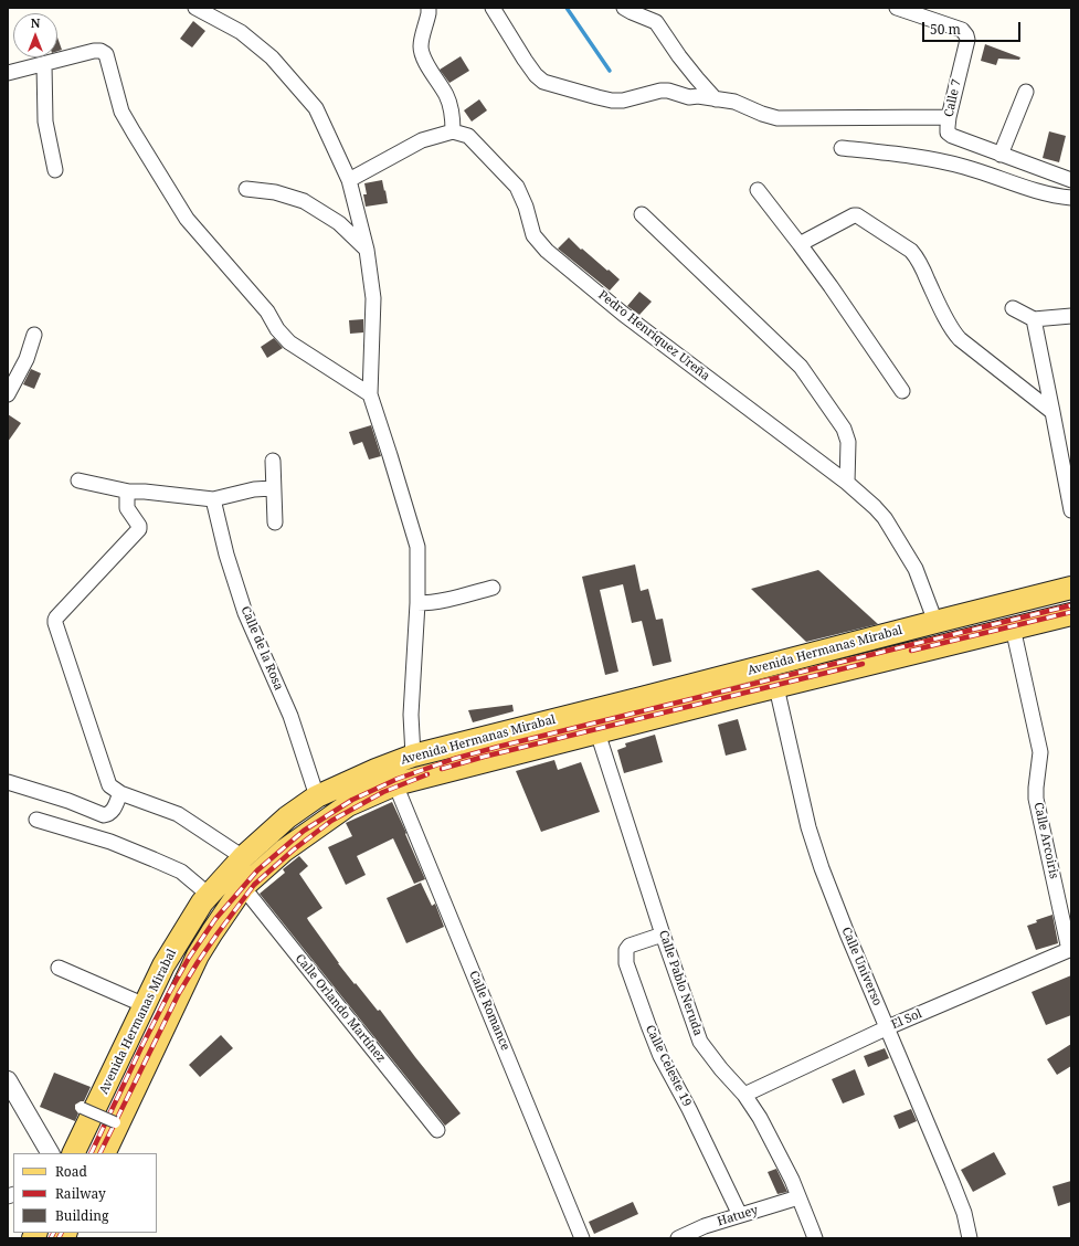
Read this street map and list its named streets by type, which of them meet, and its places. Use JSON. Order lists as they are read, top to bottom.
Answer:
{
  "streets": {
    "main road": ["Avenida Hermanas Mirabal"],
    "street": [
      "Calle 7",
      "Pedro Henriquez Ureña",
      "Calle de la Rosa",
      "Calle Arcoiris",
      "Calle Universo",
      "Calle Pablo Neruda",
      "Calle Orlando Martínez",
      "Calle Romance",
      "El Sol",
      "Calle Celeste 19",
      "Hatuey"
    ]
  },
  "crossings": [
    ["Pedro Henriquez Ureña", "Avenida Hermanas Mirabal"],
    ["Calle de la Rosa", "Avenida Hermanas Mirabal"],
    ["Avenida Hermanas Mirabal", "Calle Arcoiris"],
    ["Avenida Hermanas Mirabal", "Calle Universo"],
    ["Avenida Hermanas Mirabal", "Calle Pablo Neruda"],
    ["Avenida Hermanas Mirabal", "Calle Orlando Martínez"],
    ["Avenida Hermanas Mirabal", "Calle Romance"],
    ["Calle Arcoiris", "El Sol"],
    ["Calle Universo", "El Sol"],
    ["Calle Pablo Neruda", "El Sol"],
    ["Calle Pablo Neruda", "Calle Celeste 19"],
    ["Calle Pablo Neruda", "Hatuey"],
    ["Calle Celeste 19", "Hatuey"]
  ],
  "legend": ["Road", "Railway", "Building"],
  "scale_bar": "50 m",
  "north": "top"
}
